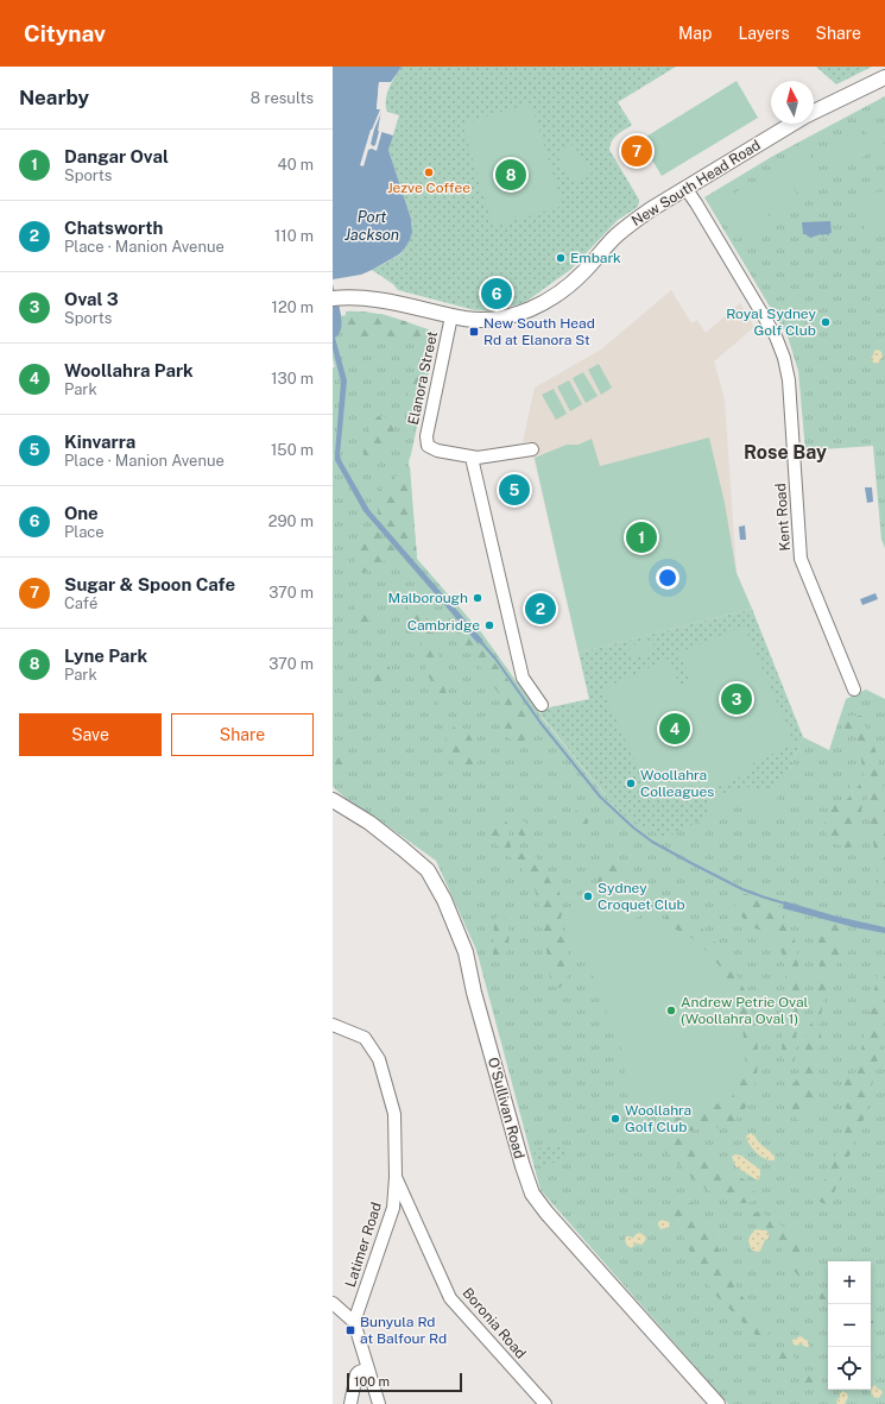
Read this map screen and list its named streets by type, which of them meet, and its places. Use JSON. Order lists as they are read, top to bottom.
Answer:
{
  "streets": {
    "main road": ["New South Head Road", "O'Sullivan Road"],
    "street": [
      "Elanora Street",
      "Kent Road",
      "Latimer Road",
      "Boronia Road"
    ]
  },
  "crossings": [
    ["New South Head Road", "Elanora Street"],
    ["New South Head Road", "Kent Road"],
    ["Latimer Road", "Boronia Road"]
  ],
  "districts": ["Rose Bay"],
  "water": ["Port Jackson"],
  "places": {
    "other": [
      "Jezve Coffee",
      "Embark",
      "Royal Sydney Golf Club",
      "Malborough",
      "Cambridge",
      "Woollahra Colleagues",
      "Sydney Croquet Club",
      "Andrew Petrie Oval (Woollahra Oval 1)",
      "Woollahra Golf Club"
    ],
    "transit": ["New South Head Rd at Elanora St", "Bunyula Rd at Balfour Rd"]
  },
  "scale_bar": "100 m",
  "north": "top",
  "page": {
    "header": "Citynav",
    "nav": ["Map", "Layers", "Share"],
    "heading": ["Nearby", "8 results"],
    "list": [
      {
        "mark": "1",
        "name": "Dangar Oval",
        "note": "Sports",
        "value": "40 m"
      },
      {
        "mark": "2",
        "name": "Chatsworth",
        "note": "Place · Manion Avenue",
        "value": "110 m"
      },
      {
        "mark": "3",
        "name": "Oval 3",
        "note": "Sports",
        "value": "120 m"
      },
      {
        "mark": "4",
        "name": "Woollahra Park",
        "note": "Park",
        "value": "130 m"
      },
      {
        "mark": "5",
        "name": "Kinvarra",
        "note": "Place · Manion Avenue",
        "value": "150 m"
      },
      {
        "mark": "6",
        "name": "One",
        "note": "Place",
        "value": "290 m"
      },
      {
        "mark": "7",
        "name": "Sugar & Spoon Cafe",
        "note": "Café",
        "value": "370 m"
      },
      {
        "mark": "8",
        "name": "Lyne Park",
        "note": "Park",
        "value": "370 m"
      }
    ],
    "pins": [
      "7",
      "8",
      "6",
      "5",
      "1",
      "2",
      "3",
      "4"
    ],
    "buttons": ["Save", "Share"],
    "map_buttons": ["+", "−"],
    "scale": "100 m"
  }
}
